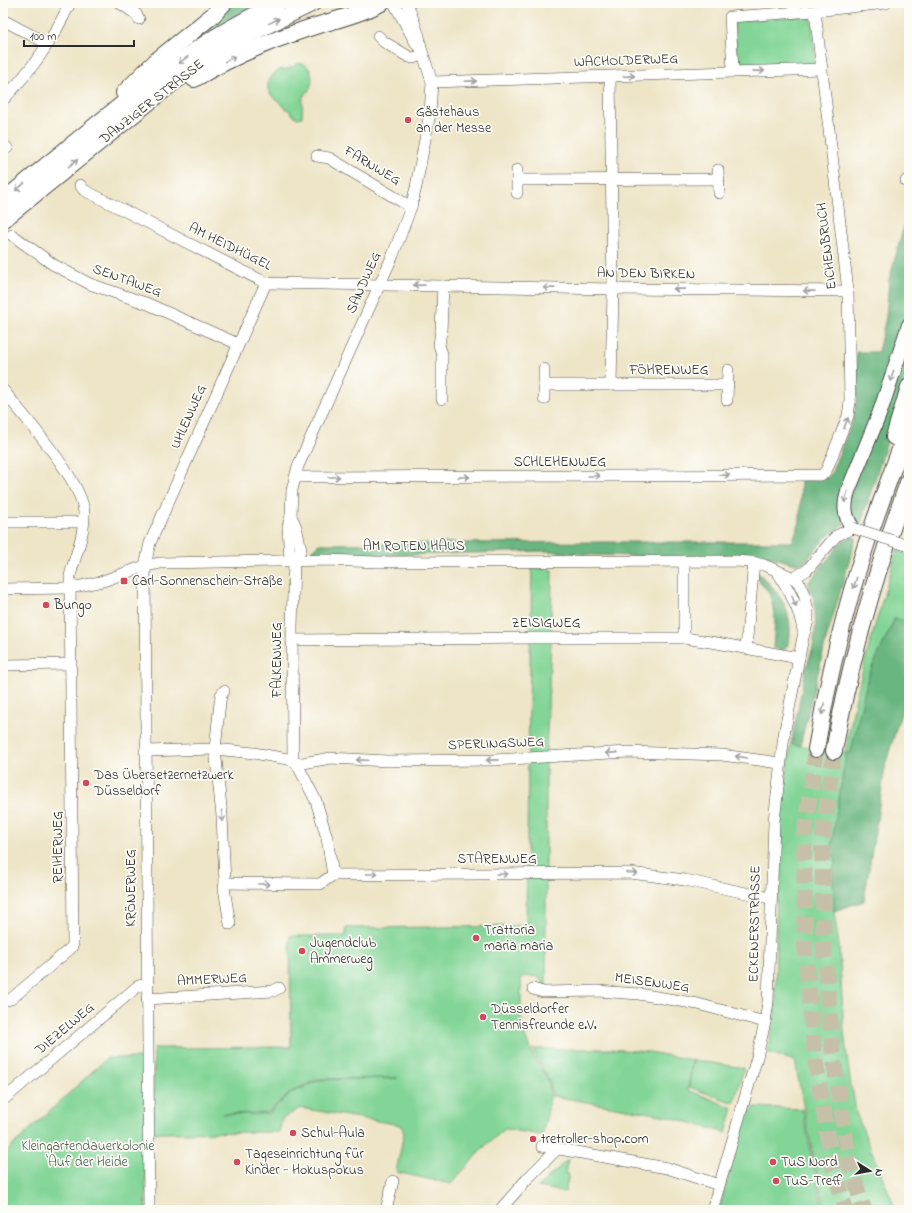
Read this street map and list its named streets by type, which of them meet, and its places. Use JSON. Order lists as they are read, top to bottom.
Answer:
{
  "streets": {
    "highway": ["DANZIGER STRASSE"],
    "street": [
      "WACHOLDERWEG",
      "FARNWEG",
      "EICHENBRUCH",
      "AM HEIDHÜGEL",
      "AN DEN BIRKEN",
      "SENTAWEG",
      "SANDWEG",
      "FÖHRENWEG",
      "UHLENWEG",
      "SCHLEHENWEG",
      "AM ROTEN HAUS",
      "ZEISIGWEG",
      "FALKENWEG",
      "SPERLINGSWEG",
      "REIHERWEG",
      "STARENWEG",
      "KRÖNERWEG",
      "ECKENERSTRASSE",
      "AMMERWEG",
      "MEISENWEG",
      "DIEZELWEG"
    ]
  },
  "crossings": [
    ["WACHOLDERWEG", "EICHENBRUCH"],
    ["WACHOLDERWEG", "SANDWEG"],
    ["WACHOLDERWEG", "FÖHRENWEG"],
    ["FARNWEG", "SANDWEG"],
    ["EICHENBRUCH", "AN DEN BIRKEN"],
    ["EICHENBRUCH", "SCHLEHENWEG"],
    ["AM HEIDHÜGEL", "AN DEN BIRKEN"],
    ["AM HEIDHÜGEL", "SANDWEG"],
    ["AM HEIDHÜGEL", "UHLENWEG"],
    ["AN DEN BIRKEN", "SANDWEG"],
    ["AN DEN BIRKEN", "FÖHRENWEG"],
    ["SENTAWEG", "UHLENWEG"],
    ["SANDWEG", "SCHLEHENWEG"],
    ["SANDWEG", "AM ROTEN HAUS"],
    ["SANDWEG", "FALKENWEG"],
    ["UHLENWEG", "AM ROTEN HAUS"],
    ["UHLENWEG", "KRÖNERWEG"],
    ["AM ROTEN HAUS", "FALKENWEG"],
    ["AM ROTEN HAUS", "REIHERWEG"],
    ["AM ROTEN HAUS", "KRÖNERWEG"],
    ["AM ROTEN HAUS", "ECKENERSTRASSE"],
    ["ZEISIGWEG", "FALKENWEG"],
    ["ZEISIGWEG", "ECKENERSTRASSE"],
    ["FALKENWEG", "SPERLINGSWEG"],
    ["FALKENWEG", "STARENWEG"],
    ["SPERLINGSWEG", "KRÖNERWEG"],
    ["SPERLINGSWEG", "ECKENERSTRASSE"],
    ["STARENWEG", "ECKENERSTRASSE"],
    ["KRÖNERWEG", "AMMERWEG"],
    ["KRÖNERWEG", "DIEZELWEG"],
    ["ECKENERSTRASSE", "MEISENWEG"]
  ],
  "one_way": [
    "WACHOLDERWEG",
    "EICHENBRUCH",
    "AN DEN BIRKEN",
    "SCHLEHENWEG",
    "SPERLINGSWEG",
    "STARENWEG"
  ],
  "parks": ["Kleingartendauerkolonie Auf der Heide"],
  "places": {
    "other": [
      "Gästehaus an der Messe",
      "Bungo",
      "Das Übersetzernetzwerk Düsseldorf",
      "Trattoria maria maria",
      "Jugendclub Ammerweg",
      "Düsseldorfer Tennisfreunde e.V.",
      "Schul-Aula",
      "tretroller-shop.com",
      "Tageseinrichtung für Kinder - Hokuspokus",
      "TuS Nord",
      "TuS-Treff"
    ],
    "transit": ["Carl-Sonnenschein-Straße"]
  },
  "scale_bar": "100 m",
  "north": "right"
}
